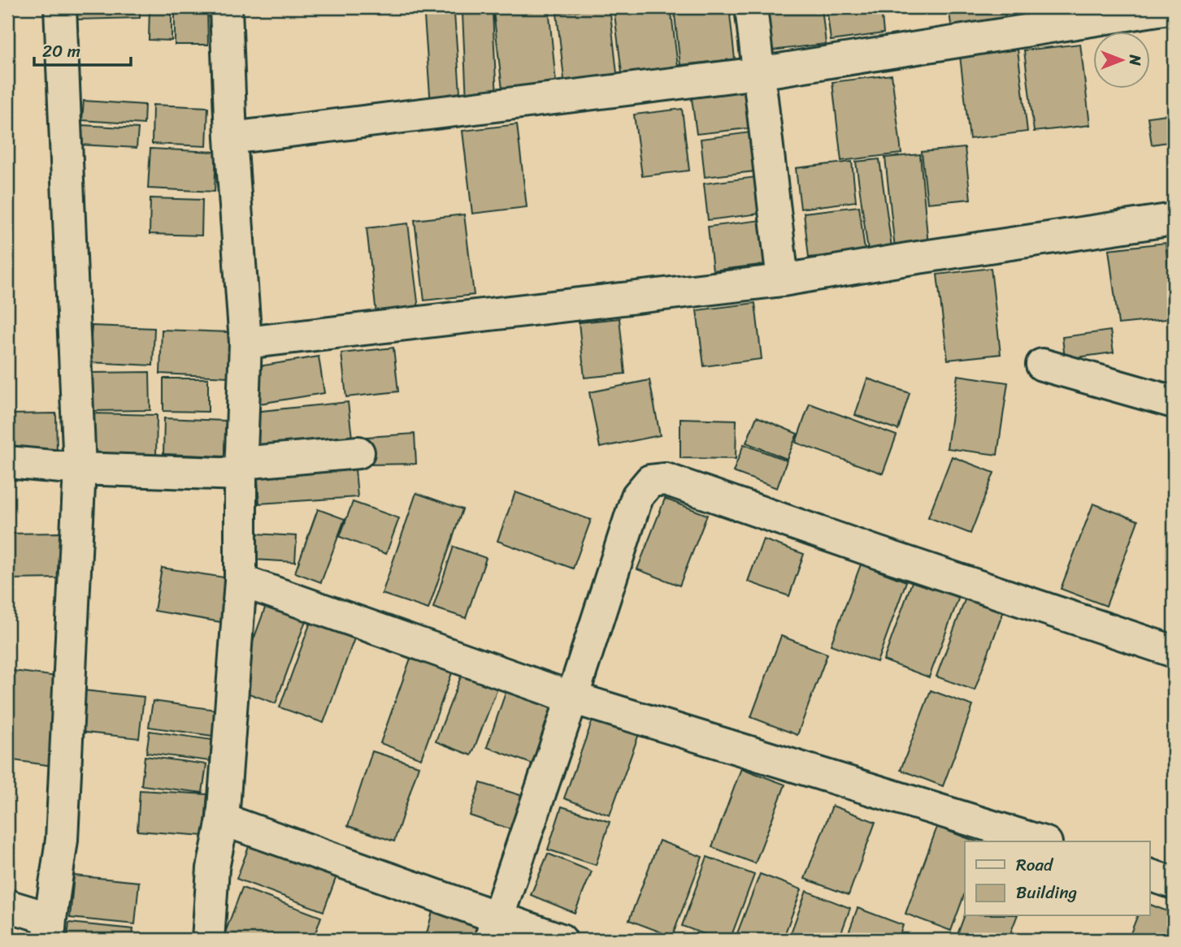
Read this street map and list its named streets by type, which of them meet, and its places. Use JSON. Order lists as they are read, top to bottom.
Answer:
{
  "legend": ["Road", "Building"],
  "scale_bar": "20 m",
  "north": "right"
}
